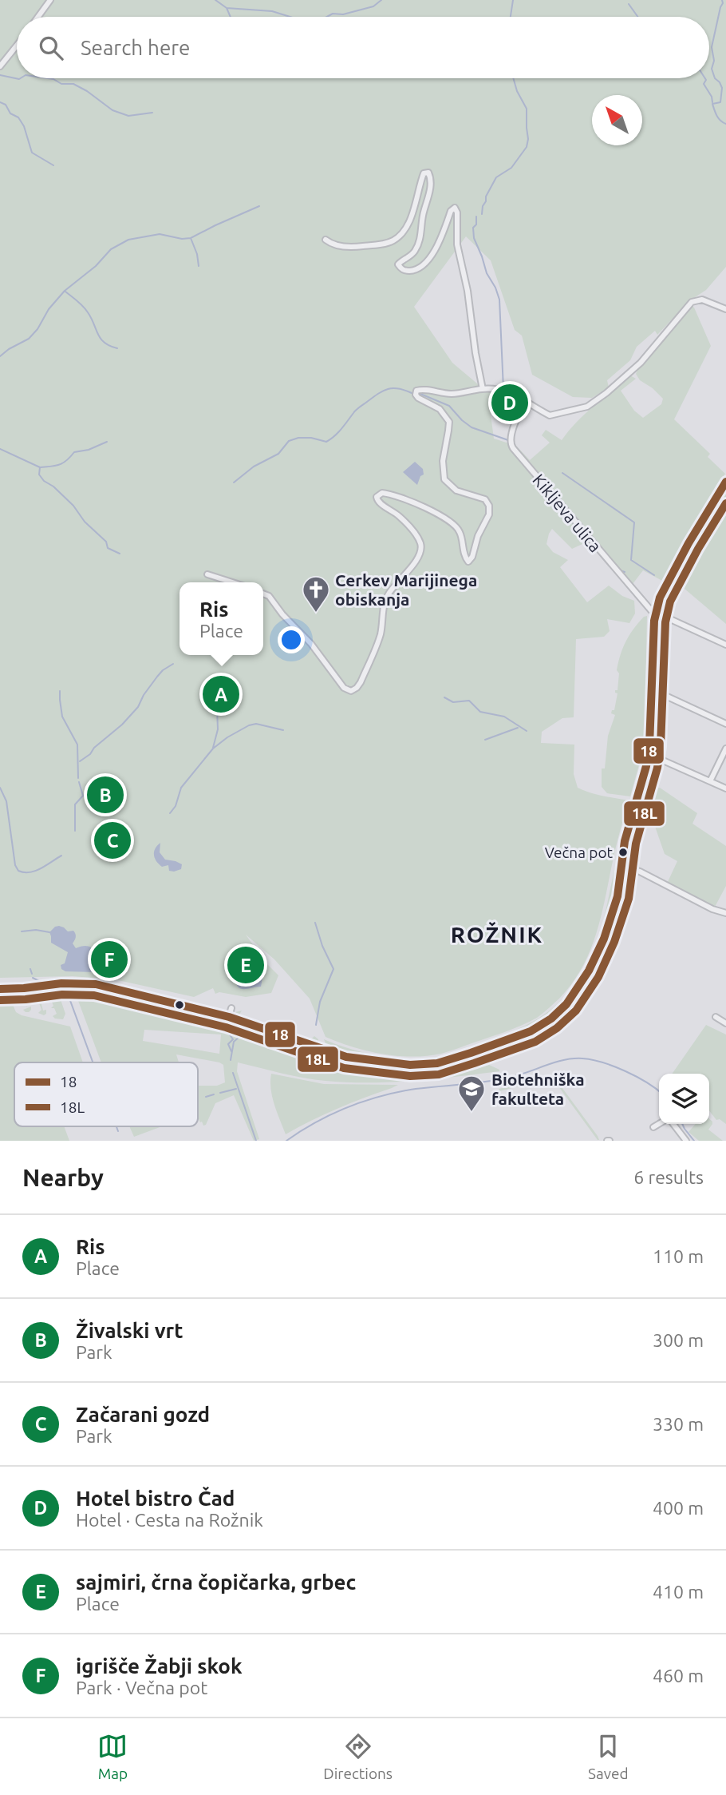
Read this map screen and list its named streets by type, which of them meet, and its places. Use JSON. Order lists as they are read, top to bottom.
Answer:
{
  "streets": {
    "street": ["Kikljeva ulica"]
  },
  "districts": ["ROŽNIK"],
  "places": {
    "church": ["Cerkev Marijinega obiskanja"],
    "other": ["Večna pot"],
    "school or university": ["Biotehniška fakulteta"]
  },
  "lines": ["transit line 18", "transit line 18L"],
  "legend": ["18", "18L"],
  "north": "top left",
  "page": {
    "search": "Search here",
    "pins": [
      "D",
      "A",
      "B",
      "C",
      "F",
      "E"
    ],
    "popup": ["Ris", "Place"],
    "heading": ["Nearby", "6 results"],
    "list": [
      {
        "mark": "A",
        "name": "Ris",
        "note": "Place",
        "value": "110 m"
      },
      {
        "mark": "B",
        "name": "Živalski vrt",
        "note": "Park",
        "value": "300 m"
      },
      {
        "mark": "C",
        "name": "Začarani gozd",
        "note": "Park",
        "value": "330 m"
      },
      {
        "mark": "D",
        "name": "Hotel bistro Čad",
        "note": "Hotel · Cesta na Rožnik",
        "value": "400 m"
      },
      {
        "mark": "E",
        "name": "sajmiri, črna čopičarka, grbec",
        "note": "Place",
        "value": "410 m"
      },
      {
        "mark": "F",
        "name": "igrišče Žabji skok",
        "note": "Park · Večna pot",
        "value": "460 m"
      }
    ],
    "nav": ["Map", "Directions", "Saved"]
  }
}
